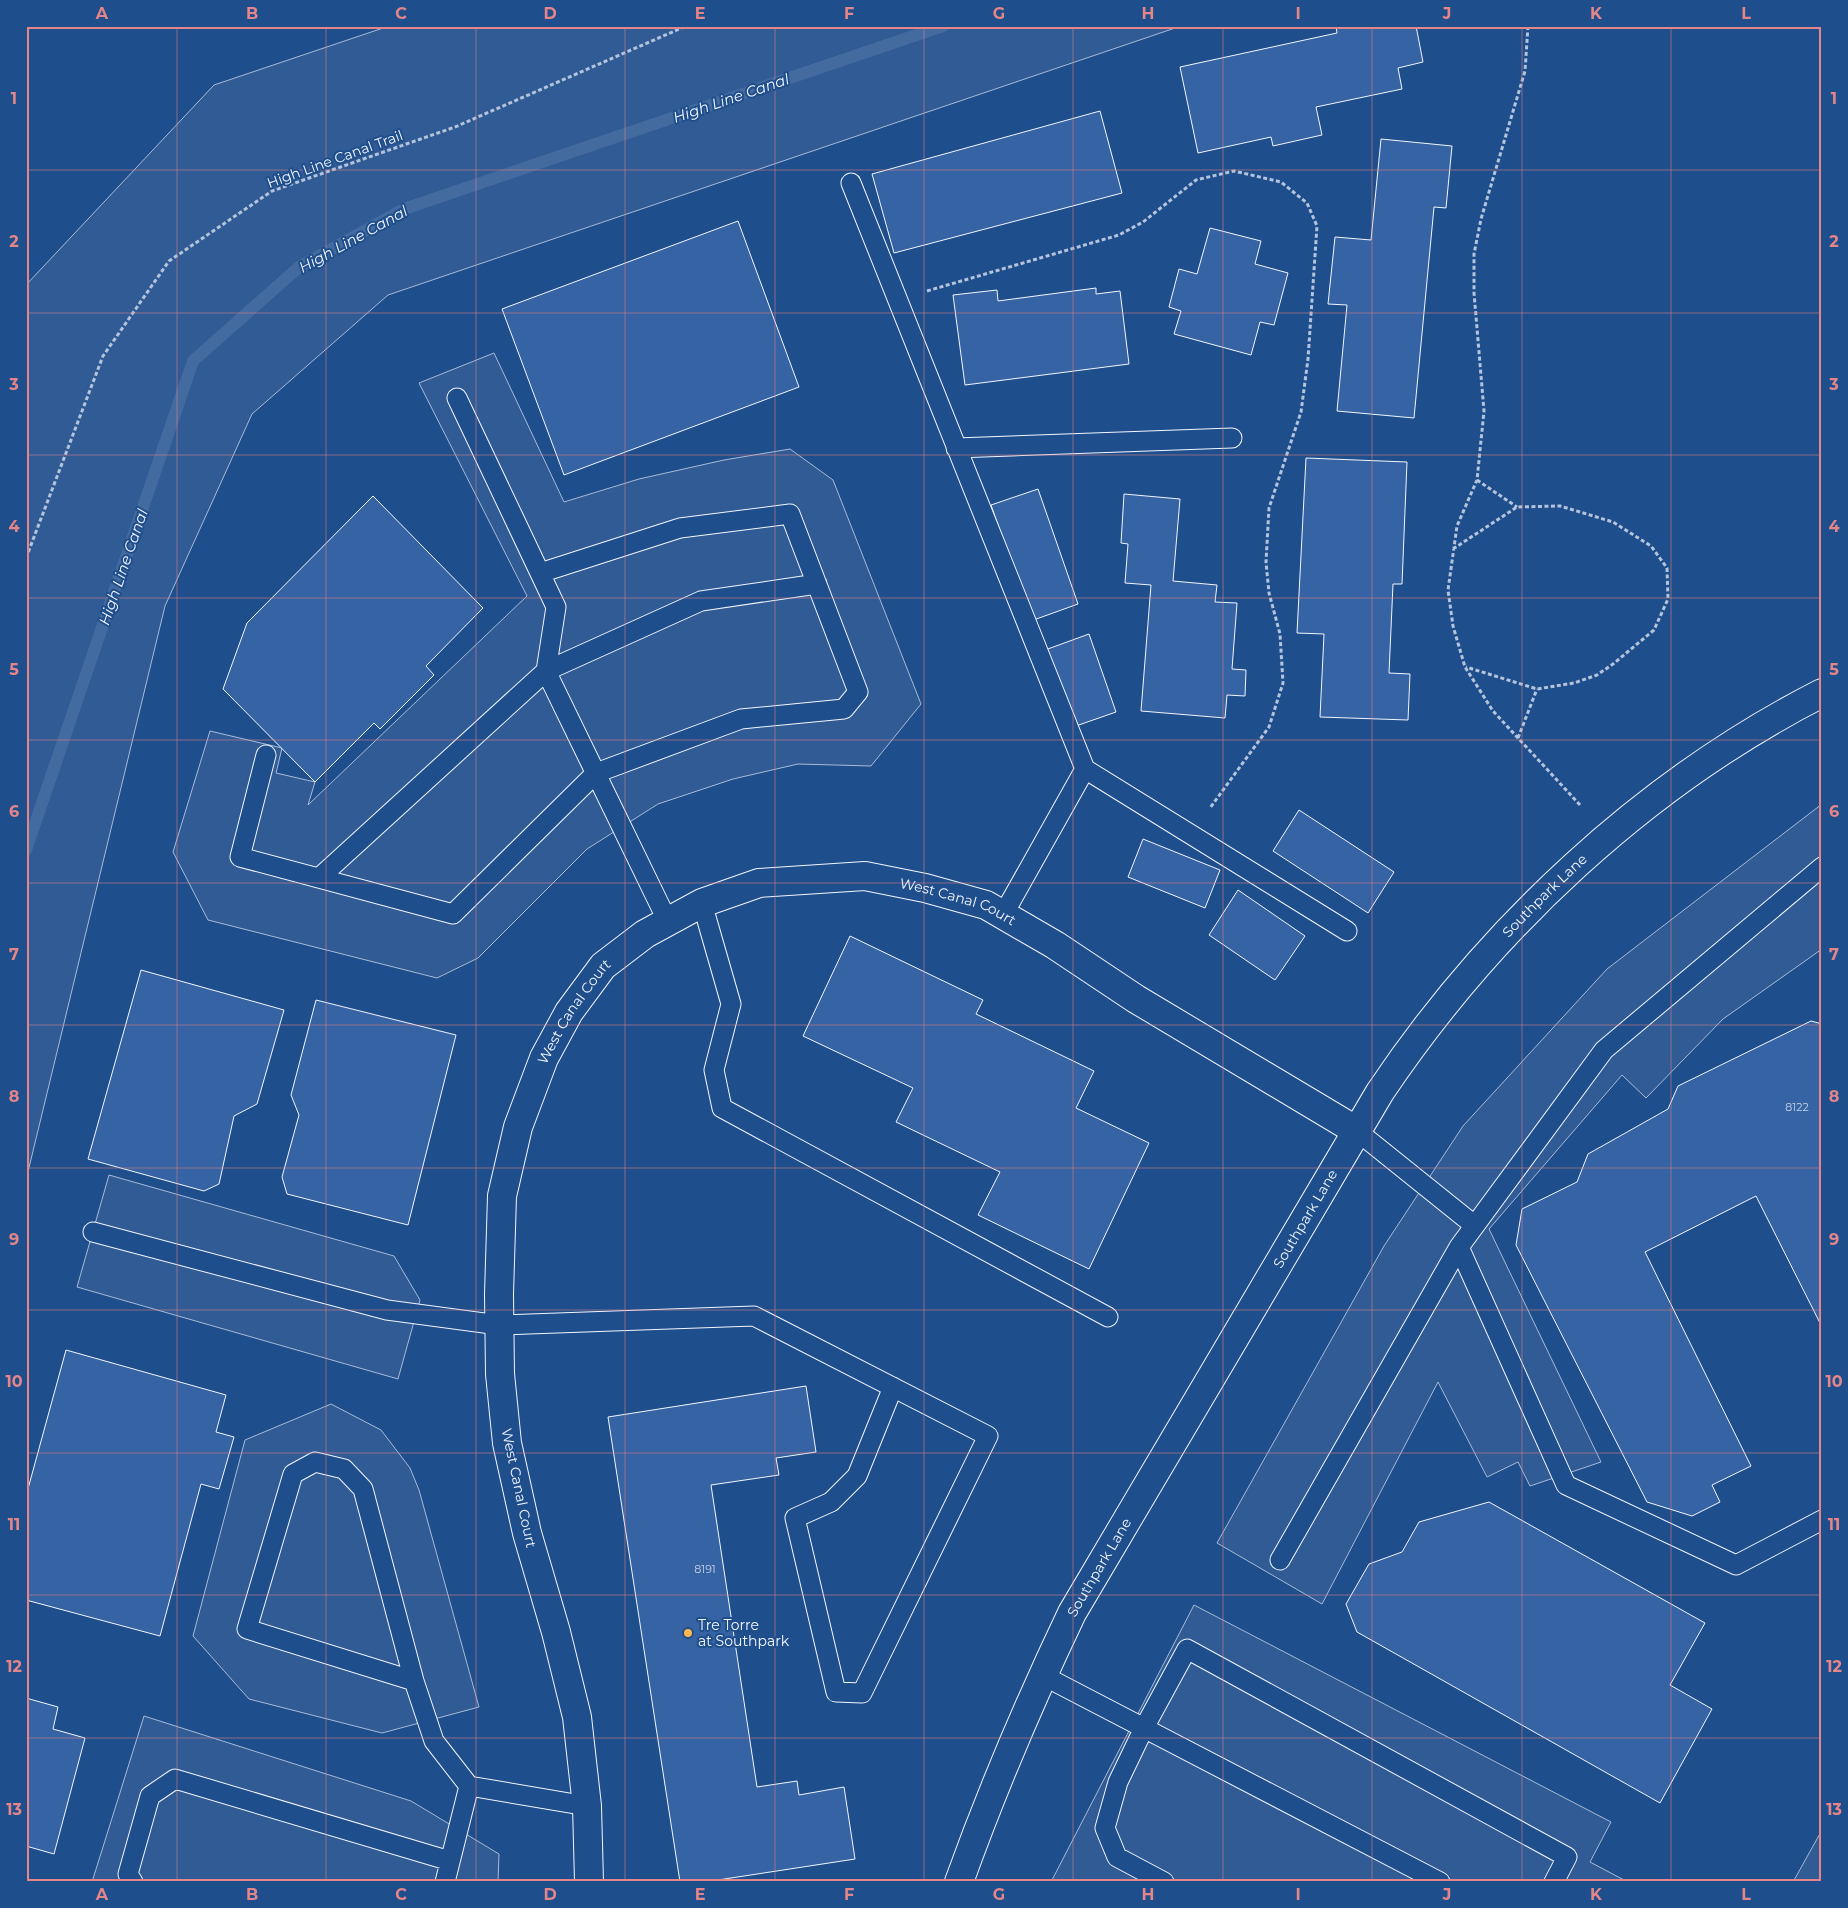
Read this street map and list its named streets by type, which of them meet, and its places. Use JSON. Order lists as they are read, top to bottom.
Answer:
{
  "streets": {
    "street": ["Southpark Lane", "West Canal Court"],
    "path": ["High Line Canal Trail"]
  },
  "crossings": [
    ["Southpark Lane", "West Canal Court"]
  ],
  "water": ["High Line Canal"],
  "places": ["Tre Torre at Southpark"],
  "house_numbers": ["8122", "8191"],
  "grid": {
    "columns": [
      "A",
      "B",
      "C",
      "D",
      "E",
      "F",
      "G",
      "H",
      "I",
      "J",
      "K",
      "L"
    ],
    "rows": [
      "1",
      "2",
      "3",
      "4",
      "5",
      "6",
      "7",
      "8",
      "9",
      "10",
      "11",
      "12",
      "13"
    ]
  }
}
